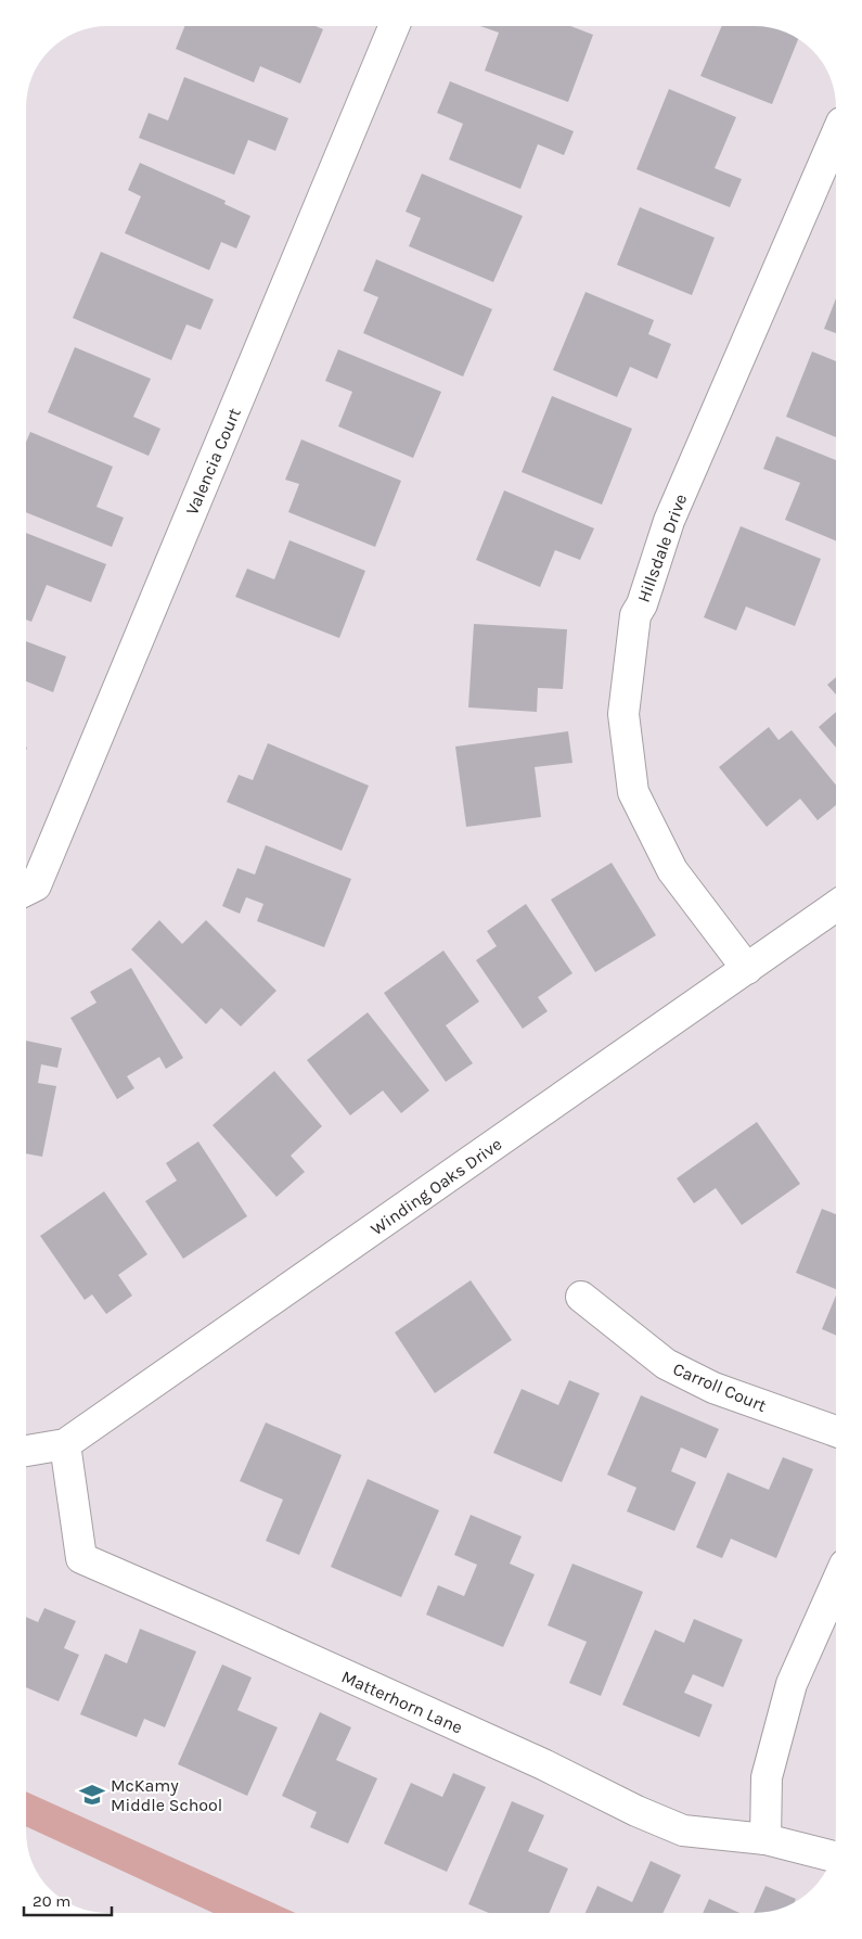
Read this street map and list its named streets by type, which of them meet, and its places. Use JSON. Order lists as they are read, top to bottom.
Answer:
{
  "streets": {
    "street": [
      "Valencia Court",
      "Hillsdale Drive",
      "Winding Oaks Drive",
      "Carroll Court",
      "Matterhorn Lane"
    ]
  },
  "crossings": [
    ["Hillsdale Drive", "Winding Oaks Drive"],
    ["Winding Oaks Drive", "Matterhorn Lane"]
  ],
  "places": {
    "school or university": ["McKamy Middle School"]
  },
  "scale_bar": "20 m"
}
